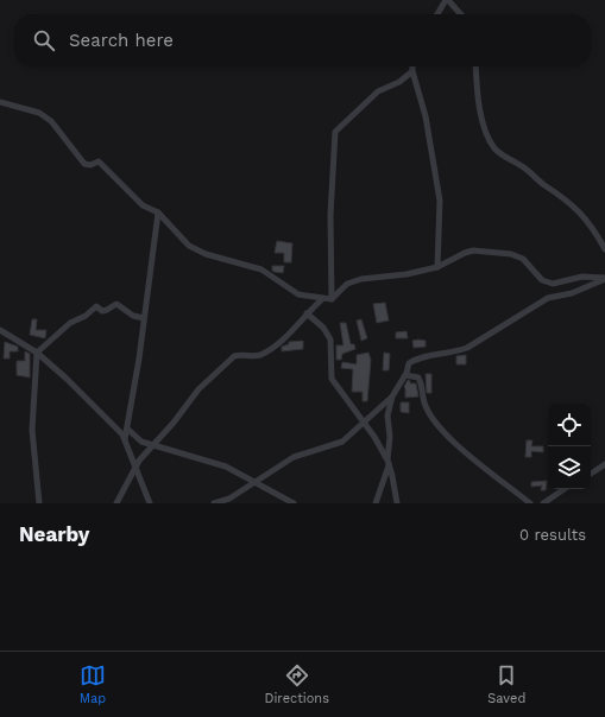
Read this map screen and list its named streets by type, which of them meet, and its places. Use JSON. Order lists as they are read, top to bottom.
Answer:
{
  "page": {
    "search": "Search here",
    "heading": ["Nearby", "0 results"],
    "nav": ["Map", "Directions", "Saved"]
  }
}
